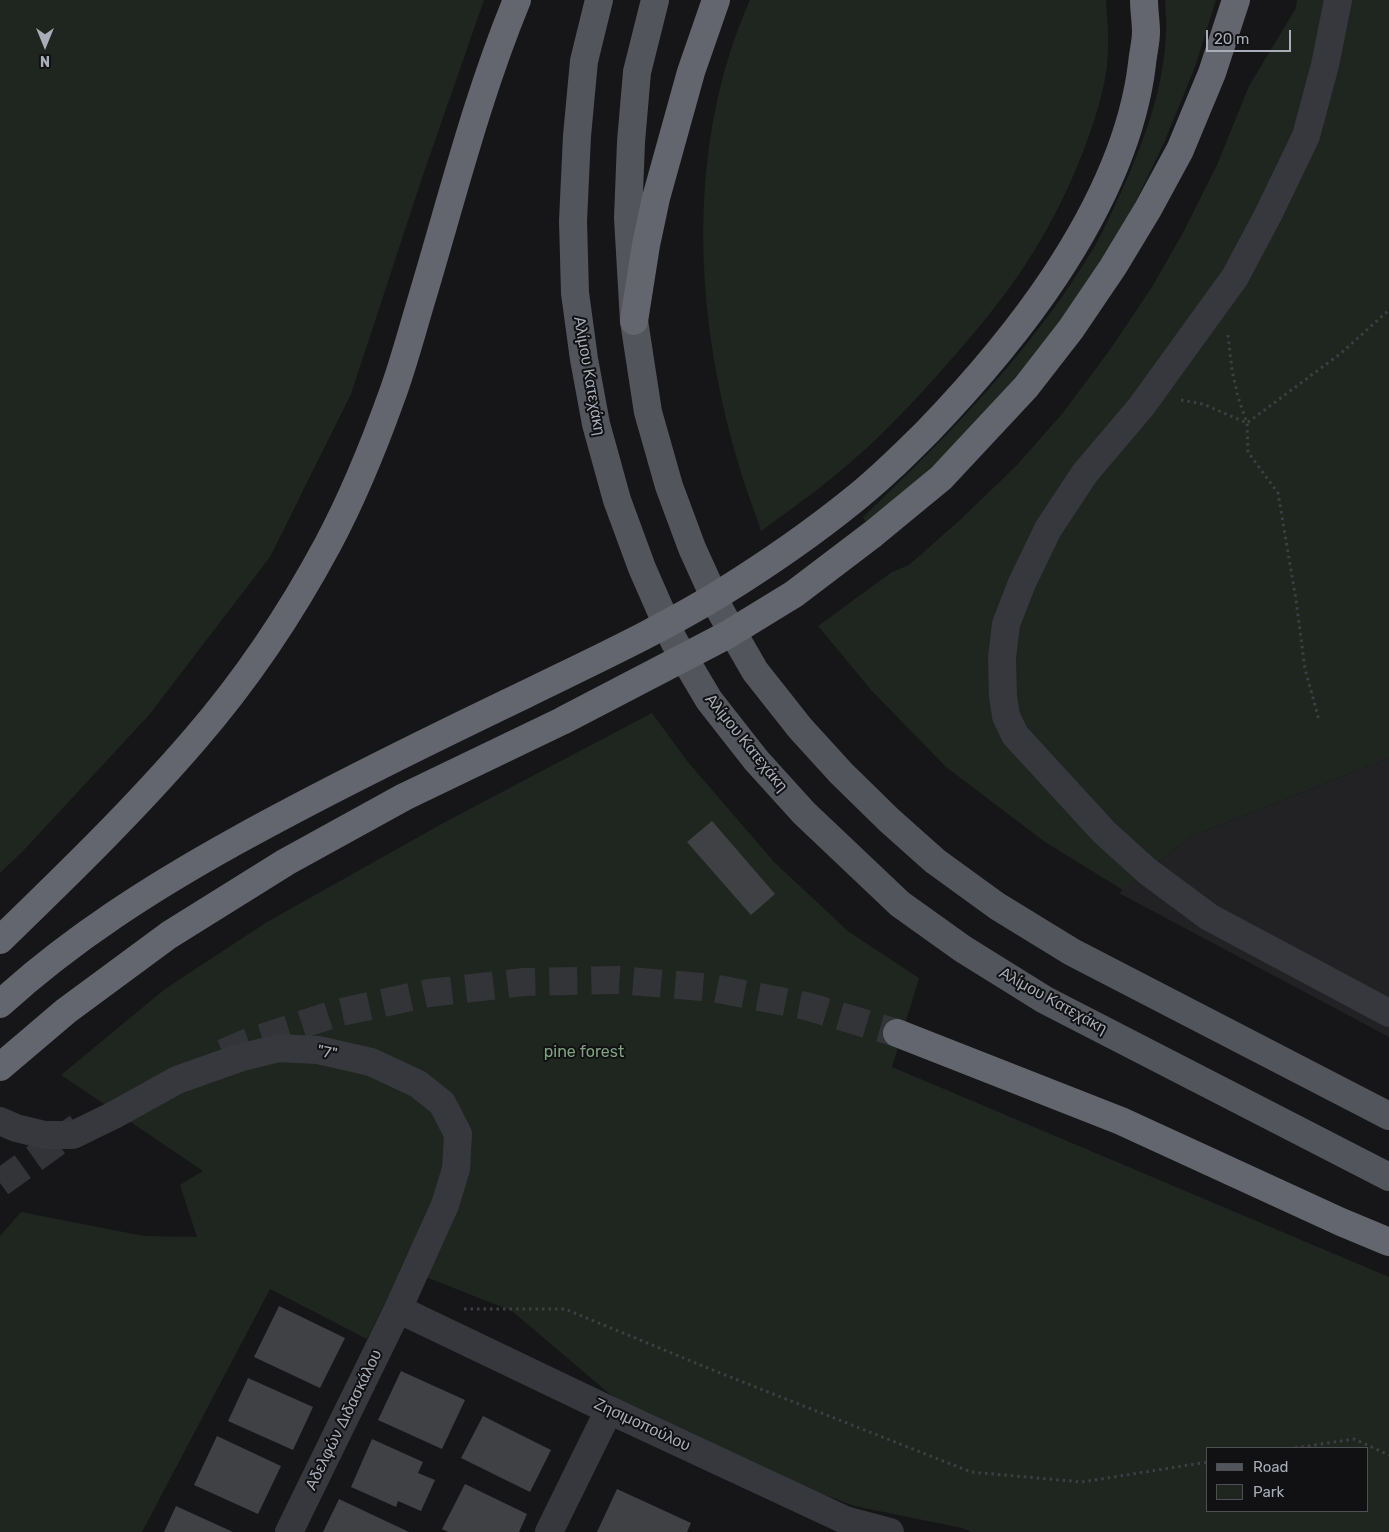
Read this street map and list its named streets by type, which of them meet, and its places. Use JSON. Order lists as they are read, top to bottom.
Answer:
{
  "streets": {
    "main road": ["Αλίμου Κατεχάκη"],
    "street": ["\"7\"", "Αδελφών Διδασκάλου", "Ζησιμοπούλου"]
  },
  "crossings": [
    ["\"7\"", "Αδελφών Διδασκάλου"],
    ["\"7\"", "Ζησιμοπούλου"],
    ["Αδελφών Διδασκάλου", "Ζησιμοπούλου"]
  ],
  "parks": ["pine forest"],
  "legend": ["Road", "Park"],
  "scale_bar": "20 m",
  "north": "bottom"
}
